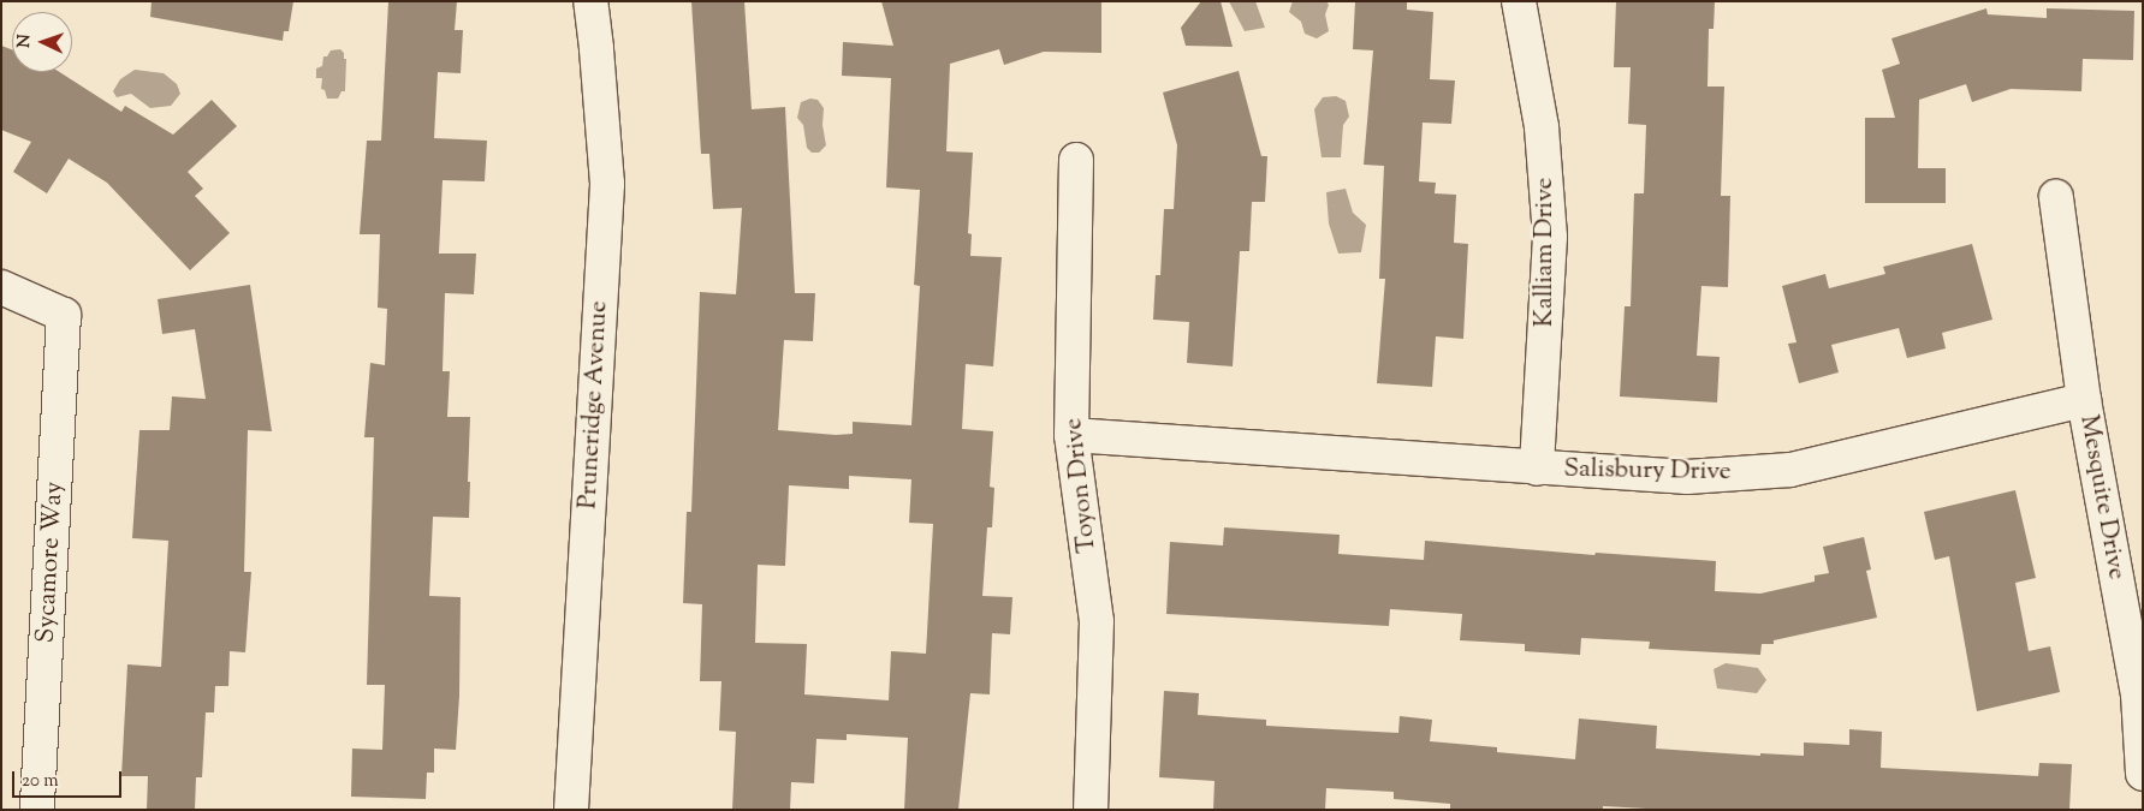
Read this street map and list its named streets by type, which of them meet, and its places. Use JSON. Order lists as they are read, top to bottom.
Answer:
{
  "streets": {
    "street": [
      "Kalliam Drive",
      "Pruneridge Avenue",
      "Salisbury Drive",
      "Toyon Drive",
      "Mesquite Drive",
      "Sycamore Way"
    ]
  },
  "crossings": [
    ["Kalliam Drive", "Salisbury Drive"],
    ["Salisbury Drive", "Toyon Drive"],
    ["Salisbury Drive", "Mesquite Drive"]
  ],
  "scale_bar": "20 m",
  "north": "left"
}
